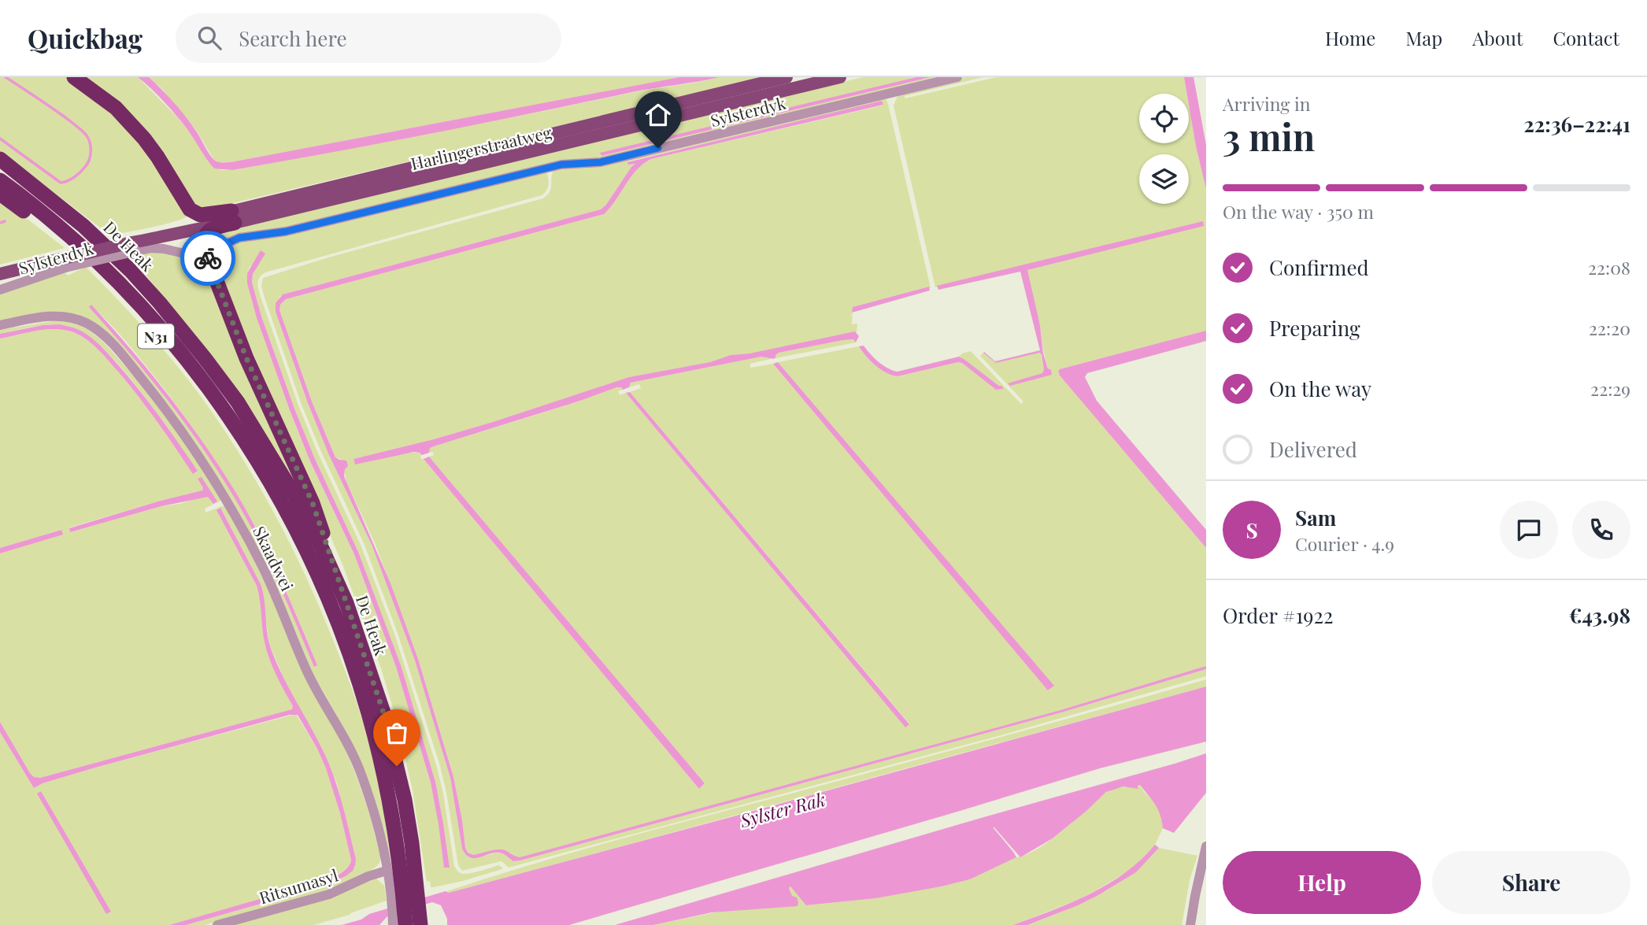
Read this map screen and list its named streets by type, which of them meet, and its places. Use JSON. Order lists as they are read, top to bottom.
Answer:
{
  "streets": {
    "highway": ["De Heak", "N31"],
    "main road": ["Harlingerstraatweg"],
    "street": ["Sylsterdyk", "Skaadwei", "Ritsumasyl"]
  },
  "crossings": [
    ["Sylsterdyk", "Harlingerstraatweg"],
    ["Sylsterdyk", "N31"],
    ["De Heak", "N31"],
    ["De Heak", "Skaadwei"],
    ["Skaadwei", "Ritsumasyl"]
  ],
  "water": ["Sylster Rak"],
  "page": {
    "header": "Quickbag",
    "search": "Search here",
    "nav": [
      "Home",
      "Map",
      "About",
      "Contact"
    ],
    "heading": ["3 min", "Arriving in", "22:36–22:41"],
    "panel": [
      "Sam",
      "Courier · 4.9",
      "Order #1922",
      "€43.98"
    ],
    "bar": "On the way · 350 m",
    "list": [
      ["Confirmed", "22:08"],
      ["Preparing", "22:20"],
      ["On the way", "22:29"],
      "Delivered"
    ],
    "round": "S",
    "buttons": ["Help", "Share"]
  }
}
